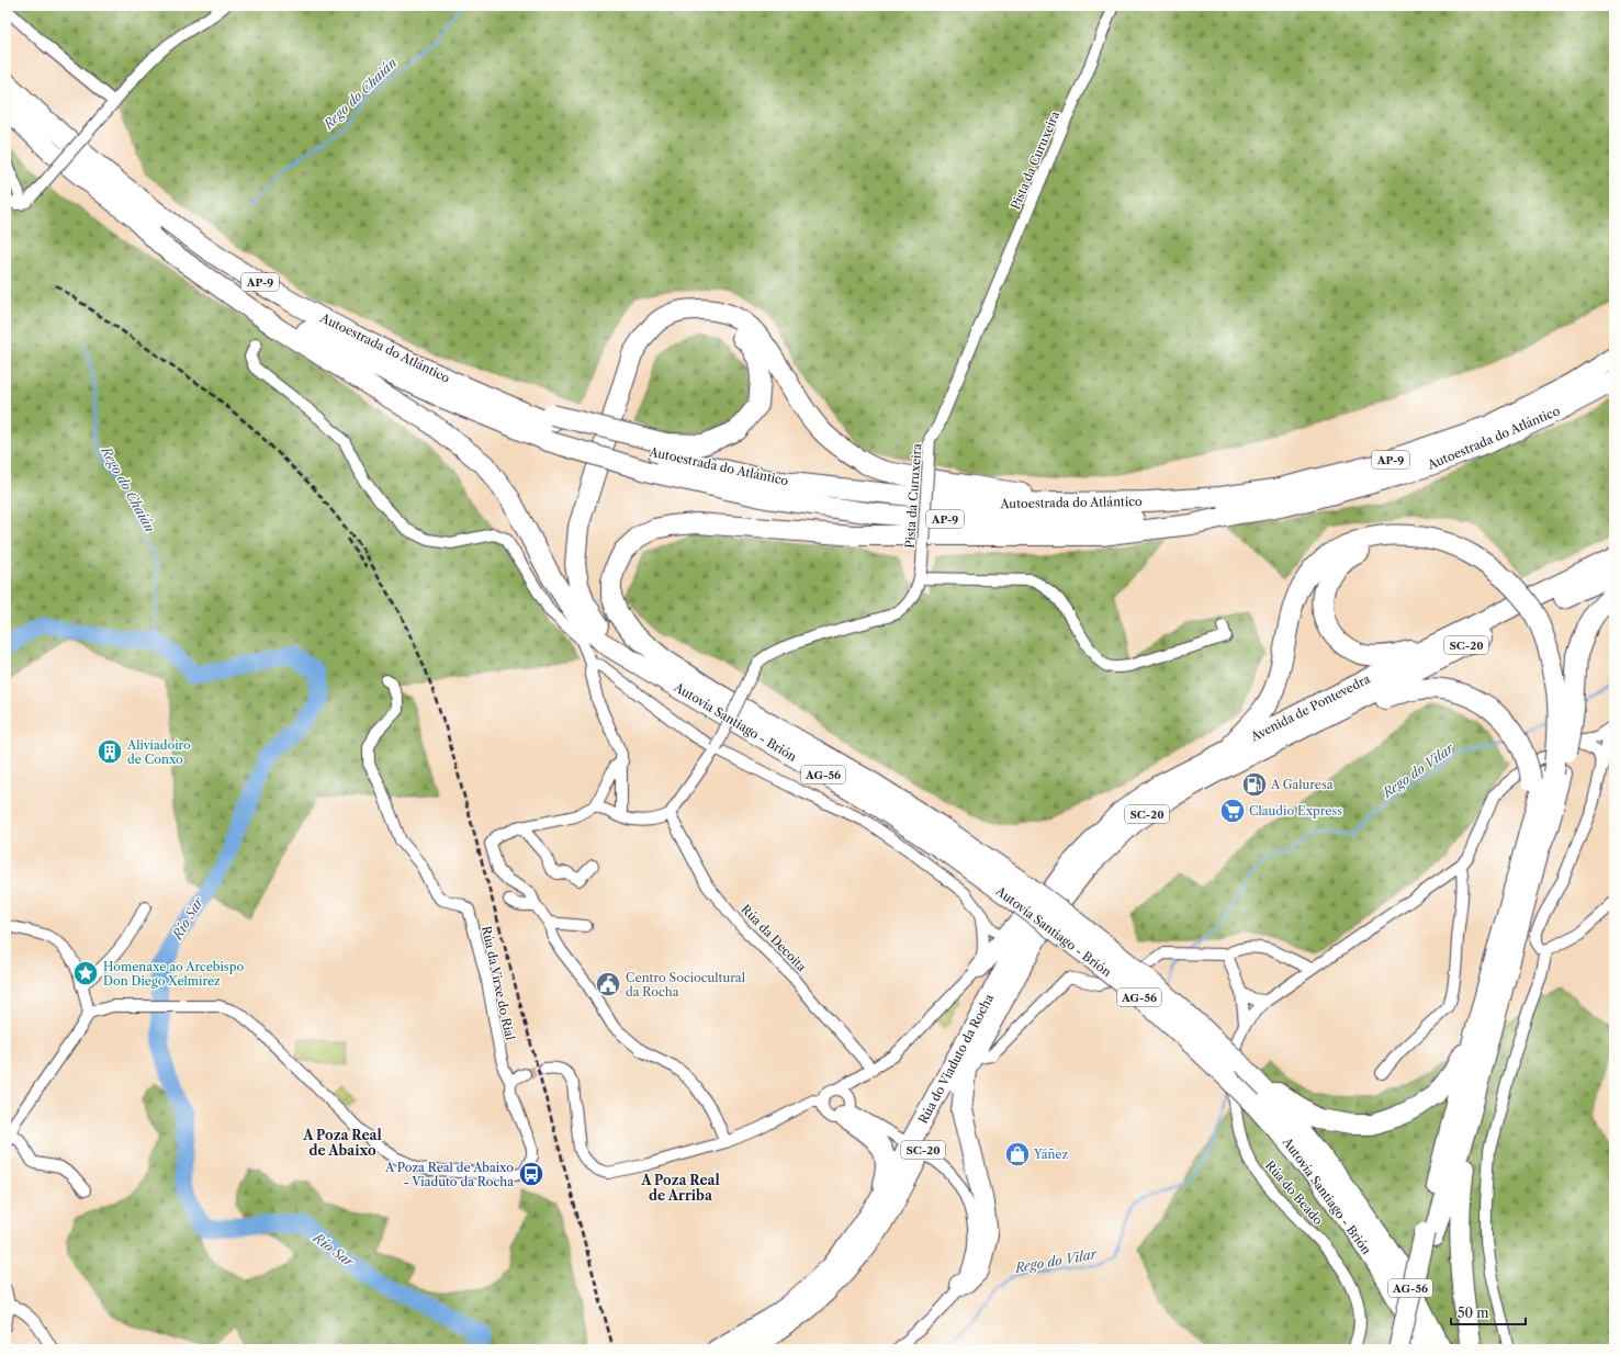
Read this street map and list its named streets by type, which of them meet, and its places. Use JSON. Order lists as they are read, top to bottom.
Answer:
{
  "streets": {
    "highway": [
      "AP-9",
      "Autoestrada do Atlántico",
      "SC-20",
      "Avenida de Pontevedra",
      "Autovía Santiago - Brión",
      "AG-56",
      "Rúa do Viaduto da Rocha"
    ],
    "street": [
      "Pista da Curuxeira",
      "Rúa da Decoita",
      "Rúa da Virxe do Rial",
      "Rúa do Beado"
    ]
  },
  "crossings": [
    ["Pista da Curuxeira", "Rúa da Decoita"],
    ["Autoestrada do Atlántico", "Autovía Santiago - Brión"],
    ["Avenida de Pontevedra", "Rúa do Viaduto da Rocha"]
  ],
  "districts": ["A Poza Real de Abaixo", "A Poza Real de Arriba"],
  "water": ["Rego do Chaián", "Rego do Vilar", "Río Sar"],
  "places": {
    "building": ["Aliviadoiro de Conxo"],
    "fuel station": ["A Galuresa"],
    "supermarket": ["Claudio Express"],
    "place": ["Homenaxe ao Arcebispo Don Diego Xelmírez"],
    "public building": ["Centro Sociocultural da Rocha"],
    "shop": ["Yáñez"],
    "bus stop": ["A Poza Real de Abaixo - Viaduto da Rocha"]
  },
  "scale_bar": "50 m"
}
